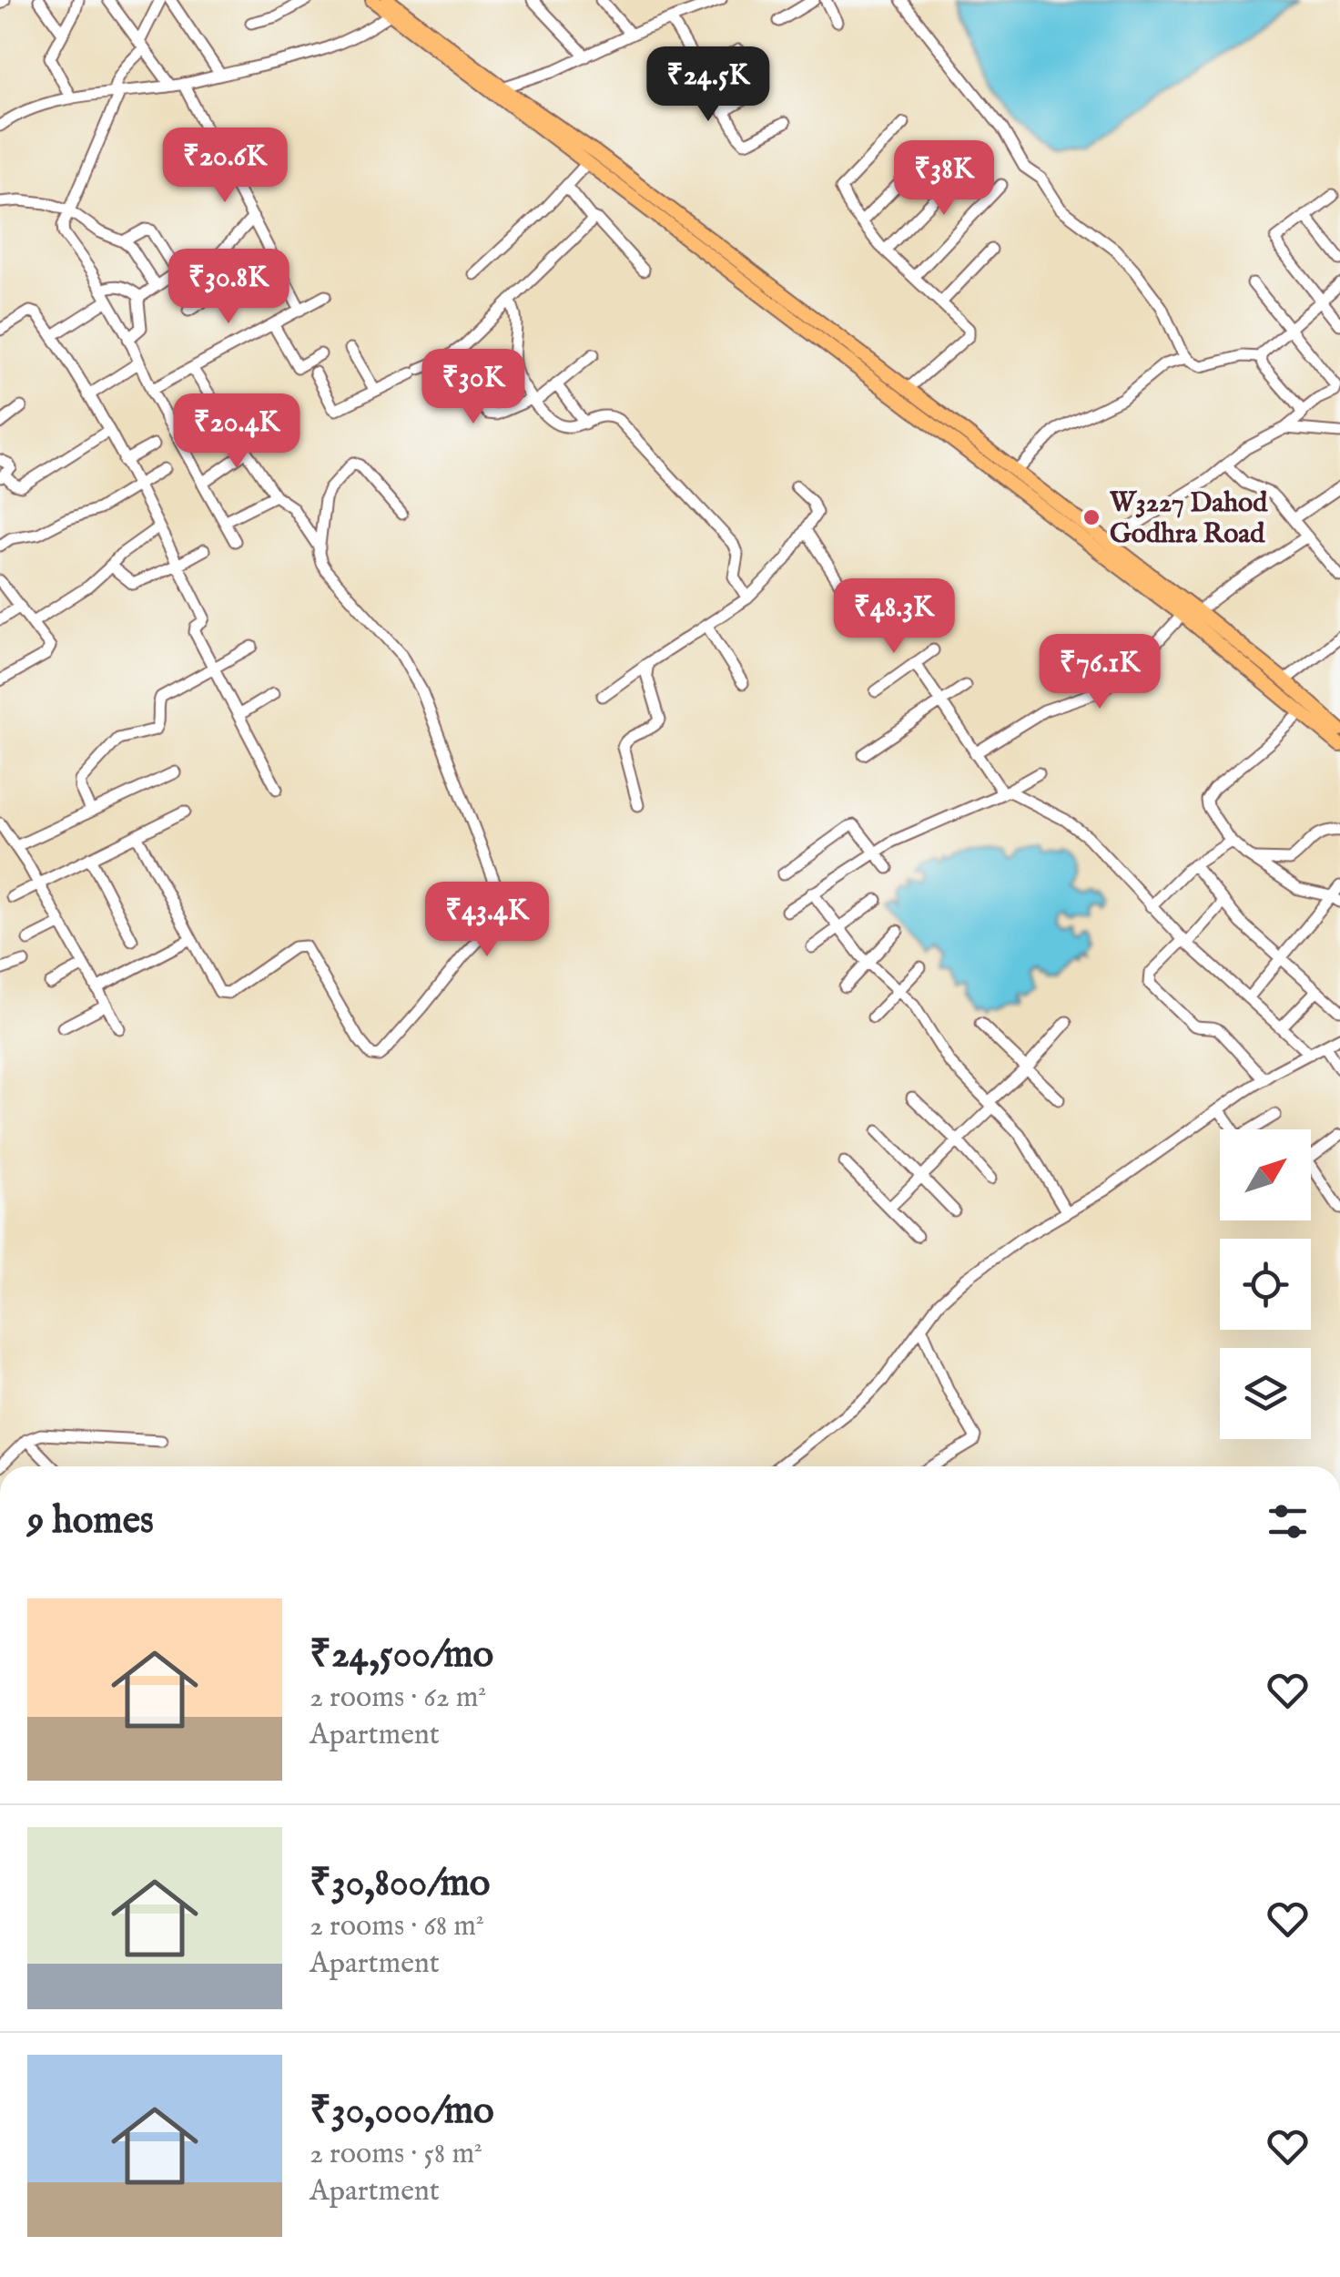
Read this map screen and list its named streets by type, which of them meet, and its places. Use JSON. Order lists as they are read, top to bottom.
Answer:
{
  "places": ["W3227 Dahod Godhra Road"],
  "north": "top right",
  "page": {
    "price": [
      "₹24.5K",
      "₹20.6K",
      "₹38K",
      "₹30.8K",
      "₹30K",
      "₹20.4K",
      "₹48.3K",
      "₹76.1K",
      "₹43.4K"
    ],
    "heading": "9 homes",
    "list": [
      {
        "name": "₹24,500/mo",
        "note": "2 rooms · 62 m² · Apartment"
      },
      {
        "name": "₹30,800/mo",
        "note": "2 rooms · 68 m² · Apartment"
      },
      {
        "name": "₹30,000/mo",
        "note": "2 rooms · 58 m² · Apartment"
      }
    ]
  }
}
